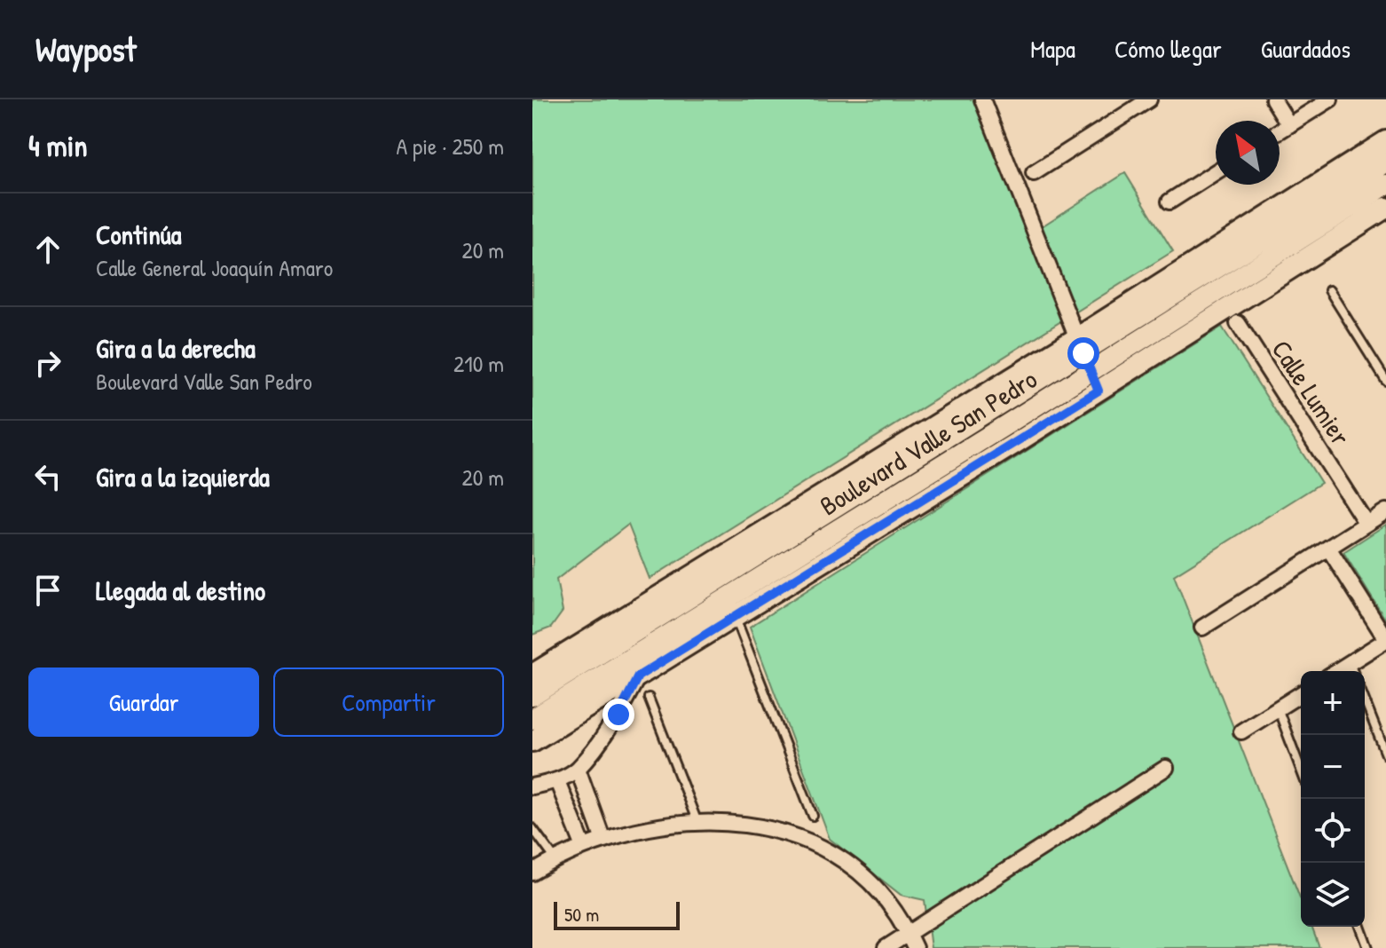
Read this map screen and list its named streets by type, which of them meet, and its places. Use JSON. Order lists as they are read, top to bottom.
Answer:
{
  "streets": {
    "main road": ["Boulevard Valle San Pedro"],
    "street": ["Calle Lumier"]
  },
  "scale_bar": "50 m",
  "north": "top left",
  "page": {
    "header": "Waypost",
    "nav": ["Mapa", "Cómo llegar", "Guardados"],
    "heading": ["4 min", "A pie · 250 m"],
    "list": [
      ["Continúa", "Calle General Joaquín Amaro", "20 m"],
      ["Gira a la derecha", "Boulevard Valle San Pedro", "210 m"],
      ["Gira a la izquierda", "20 m"],
      "Llegada al destino"
    ],
    "buttons": ["Guardar", "Compartir"],
    "map_buttons": ["+", "−"],
    "scale": "50 m"
  }
}
